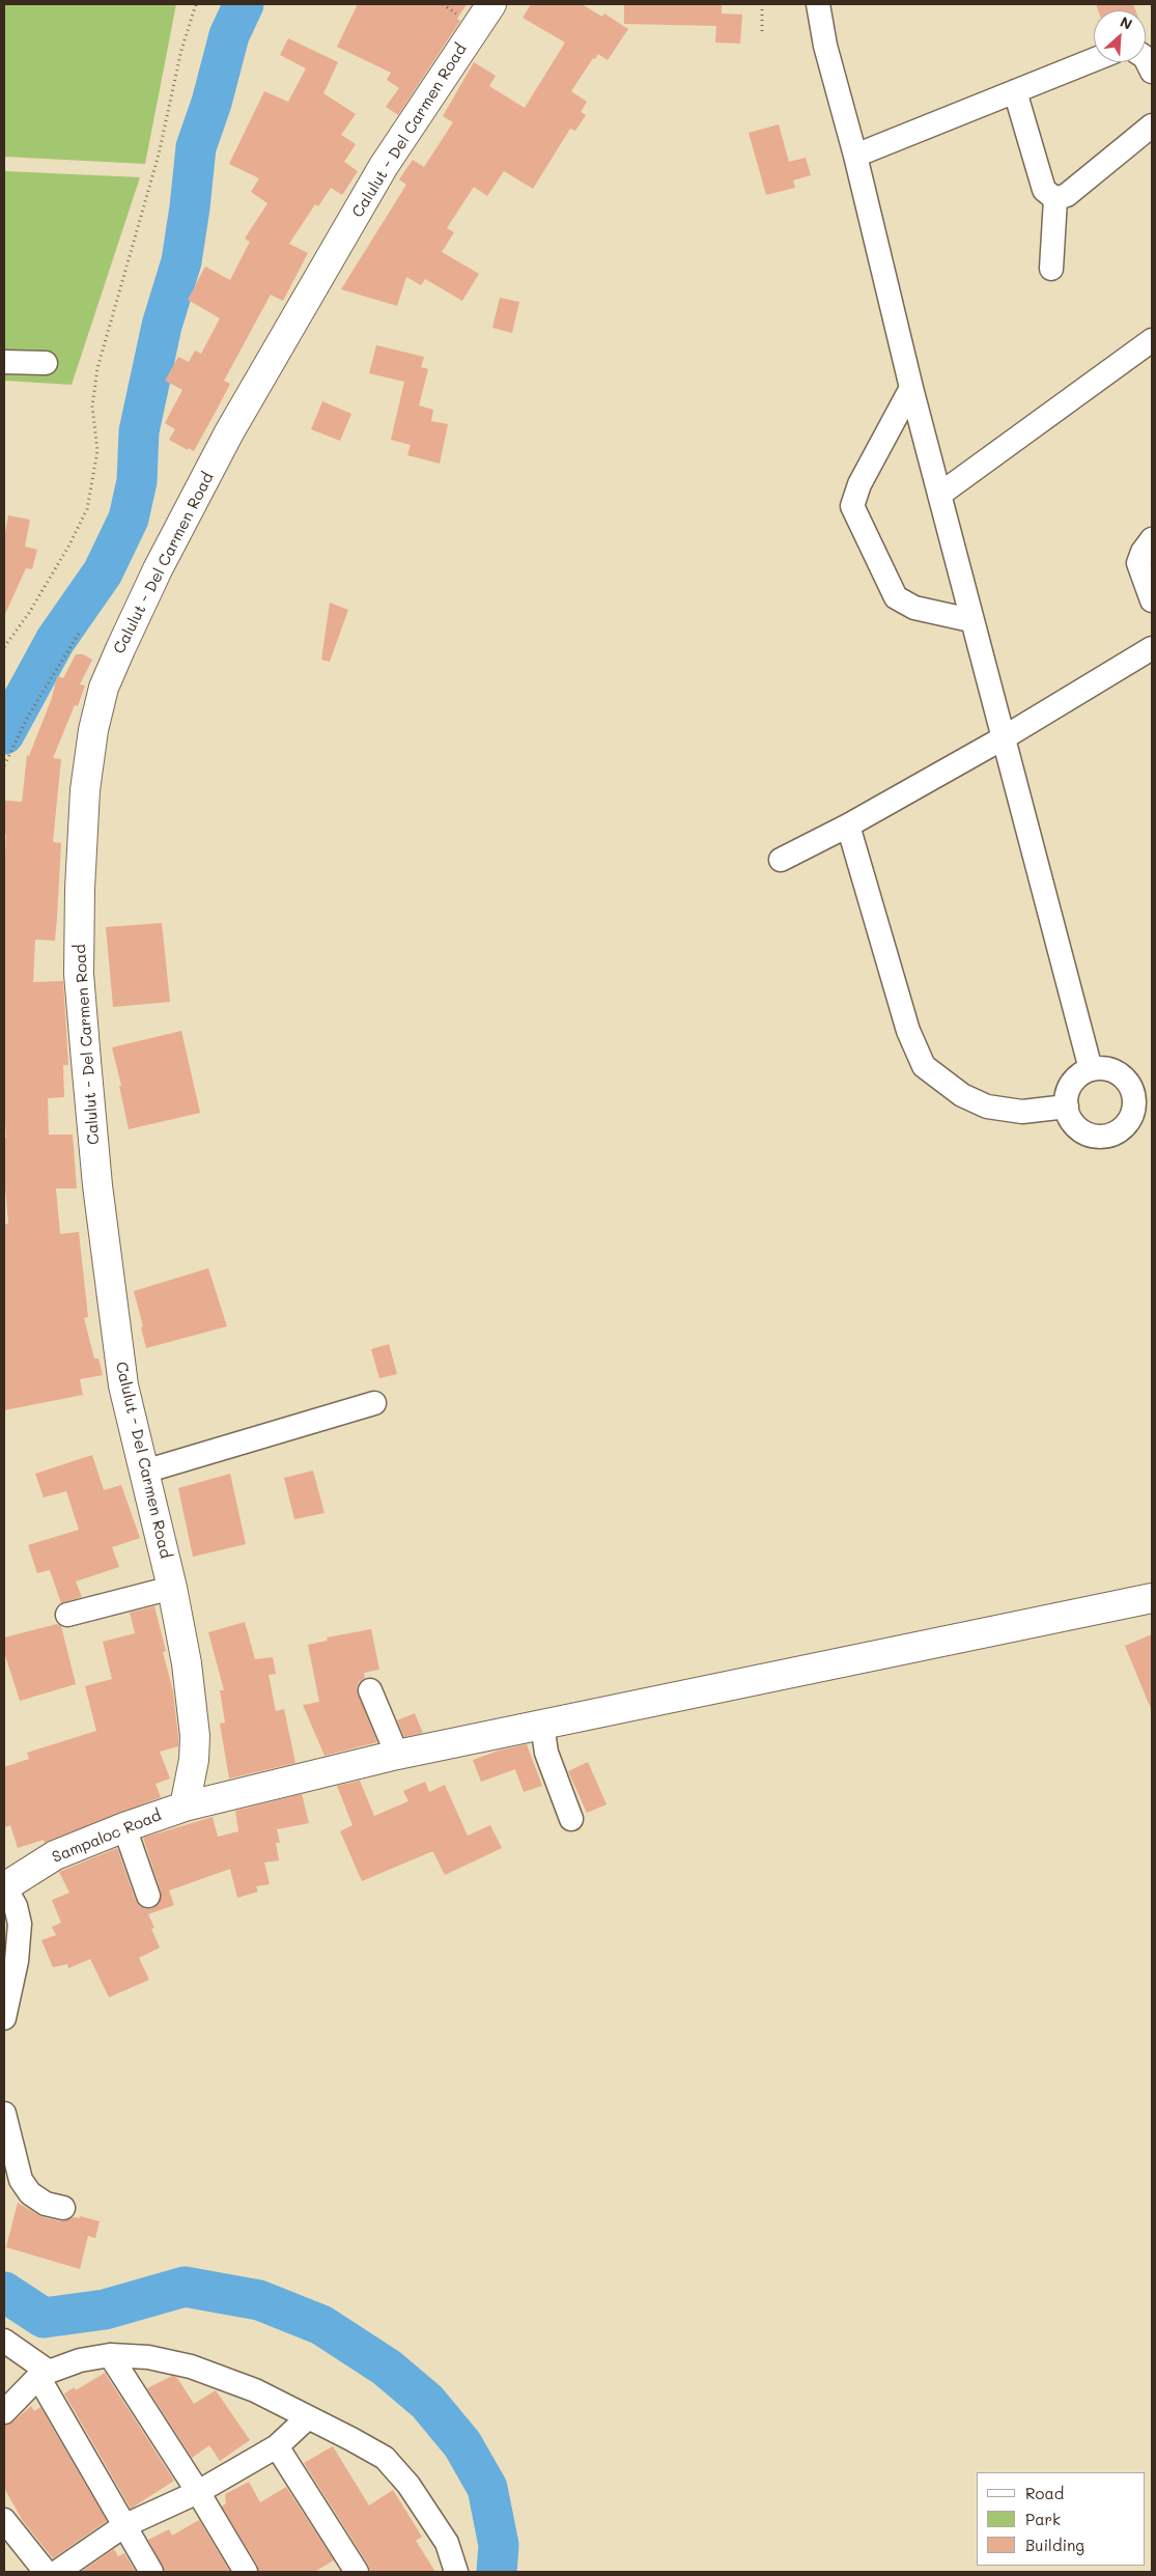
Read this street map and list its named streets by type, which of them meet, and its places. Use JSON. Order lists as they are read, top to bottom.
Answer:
{
  "streets": {
    "main road": ["Calulut - Del Carmen Road", "Sampaloc Road"]
  },
  "crossings": [
    ["Calulut - Del Carmen Road", "Sampaloc Road"]
  ],
  "legend": ["Road", "Park", "Building"],
  "north": "top right"
}
